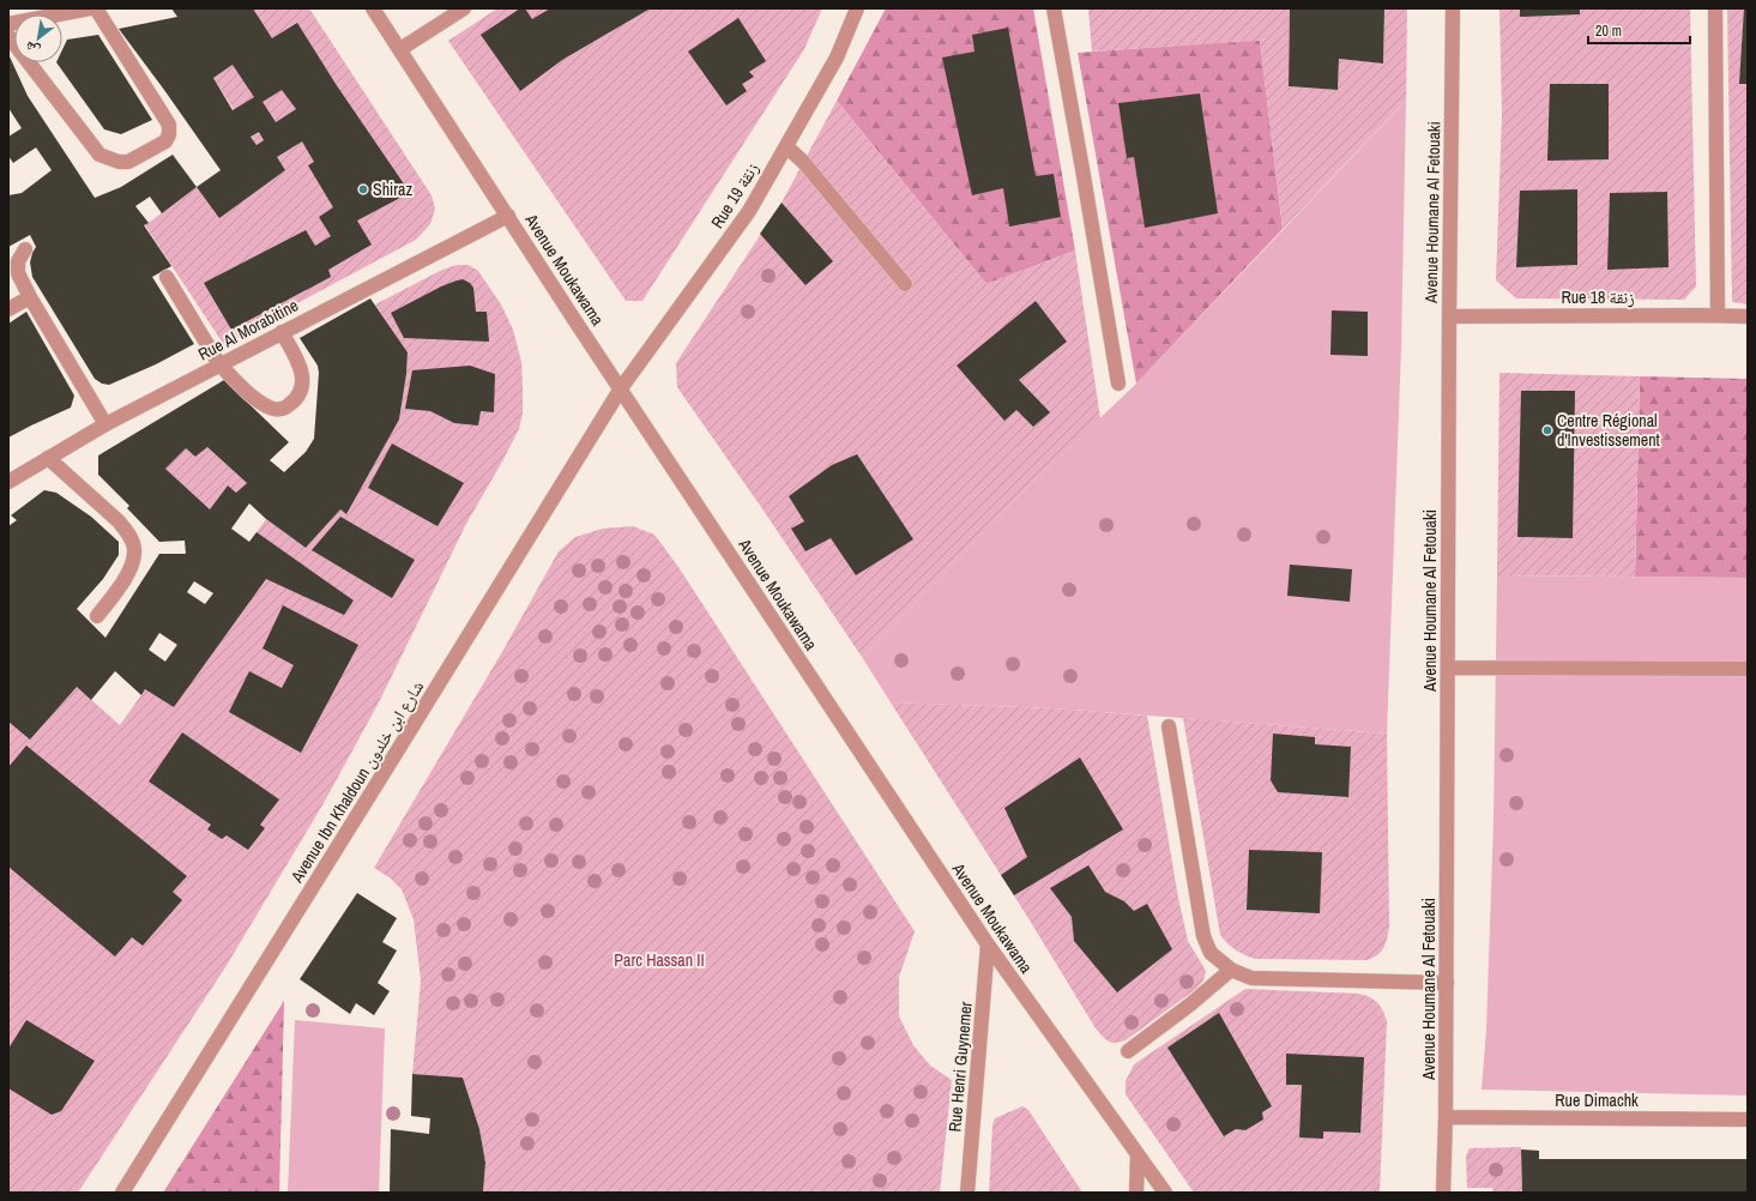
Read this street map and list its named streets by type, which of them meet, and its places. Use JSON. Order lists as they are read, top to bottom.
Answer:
{
  "streets": {
    "street": [
      "Rue 19 زنقة",
      "Avenue Houmane Al Fetouaki",
      "Avenue Moukawama",
      "Rue 18 زنقة",
      "Rue Al Morabitine",
      "Avenue Ibn Khaldoun شارع ابن خلدون",
      "Rue Henri Guynemer",
      "Rue Dimachk"
    ]
  },
  "crossings": [
    ["Rue 19 زنقة", "Avenue Moukawama"],
    ["Rue 19 زنقة", "Avenue Ibn Khaldoun شارع ابن خلدون"],
    ["Avenue Houmane Al Fetouaki", "Rue 18 زنقة"],
    ["Avenue Houmane Al Fetouaki", "Rue Dimachk"],
    ["Avenue Moukawama", "Rue Al Morabitine"],
    ["Avenue Moukawama", "Avenue Ibn Khaldoun شارع ابن خلدون"],
    ["Avenue Moukawama", "Rue Henri Guynemer"]
  ],
  "parks": ["Parc Hassan II"],
  "places": ["Shiraz", "Centre Régional d'Investissement"],
  "scale_bar": "20 m",
  "north": "bottom left"
}
